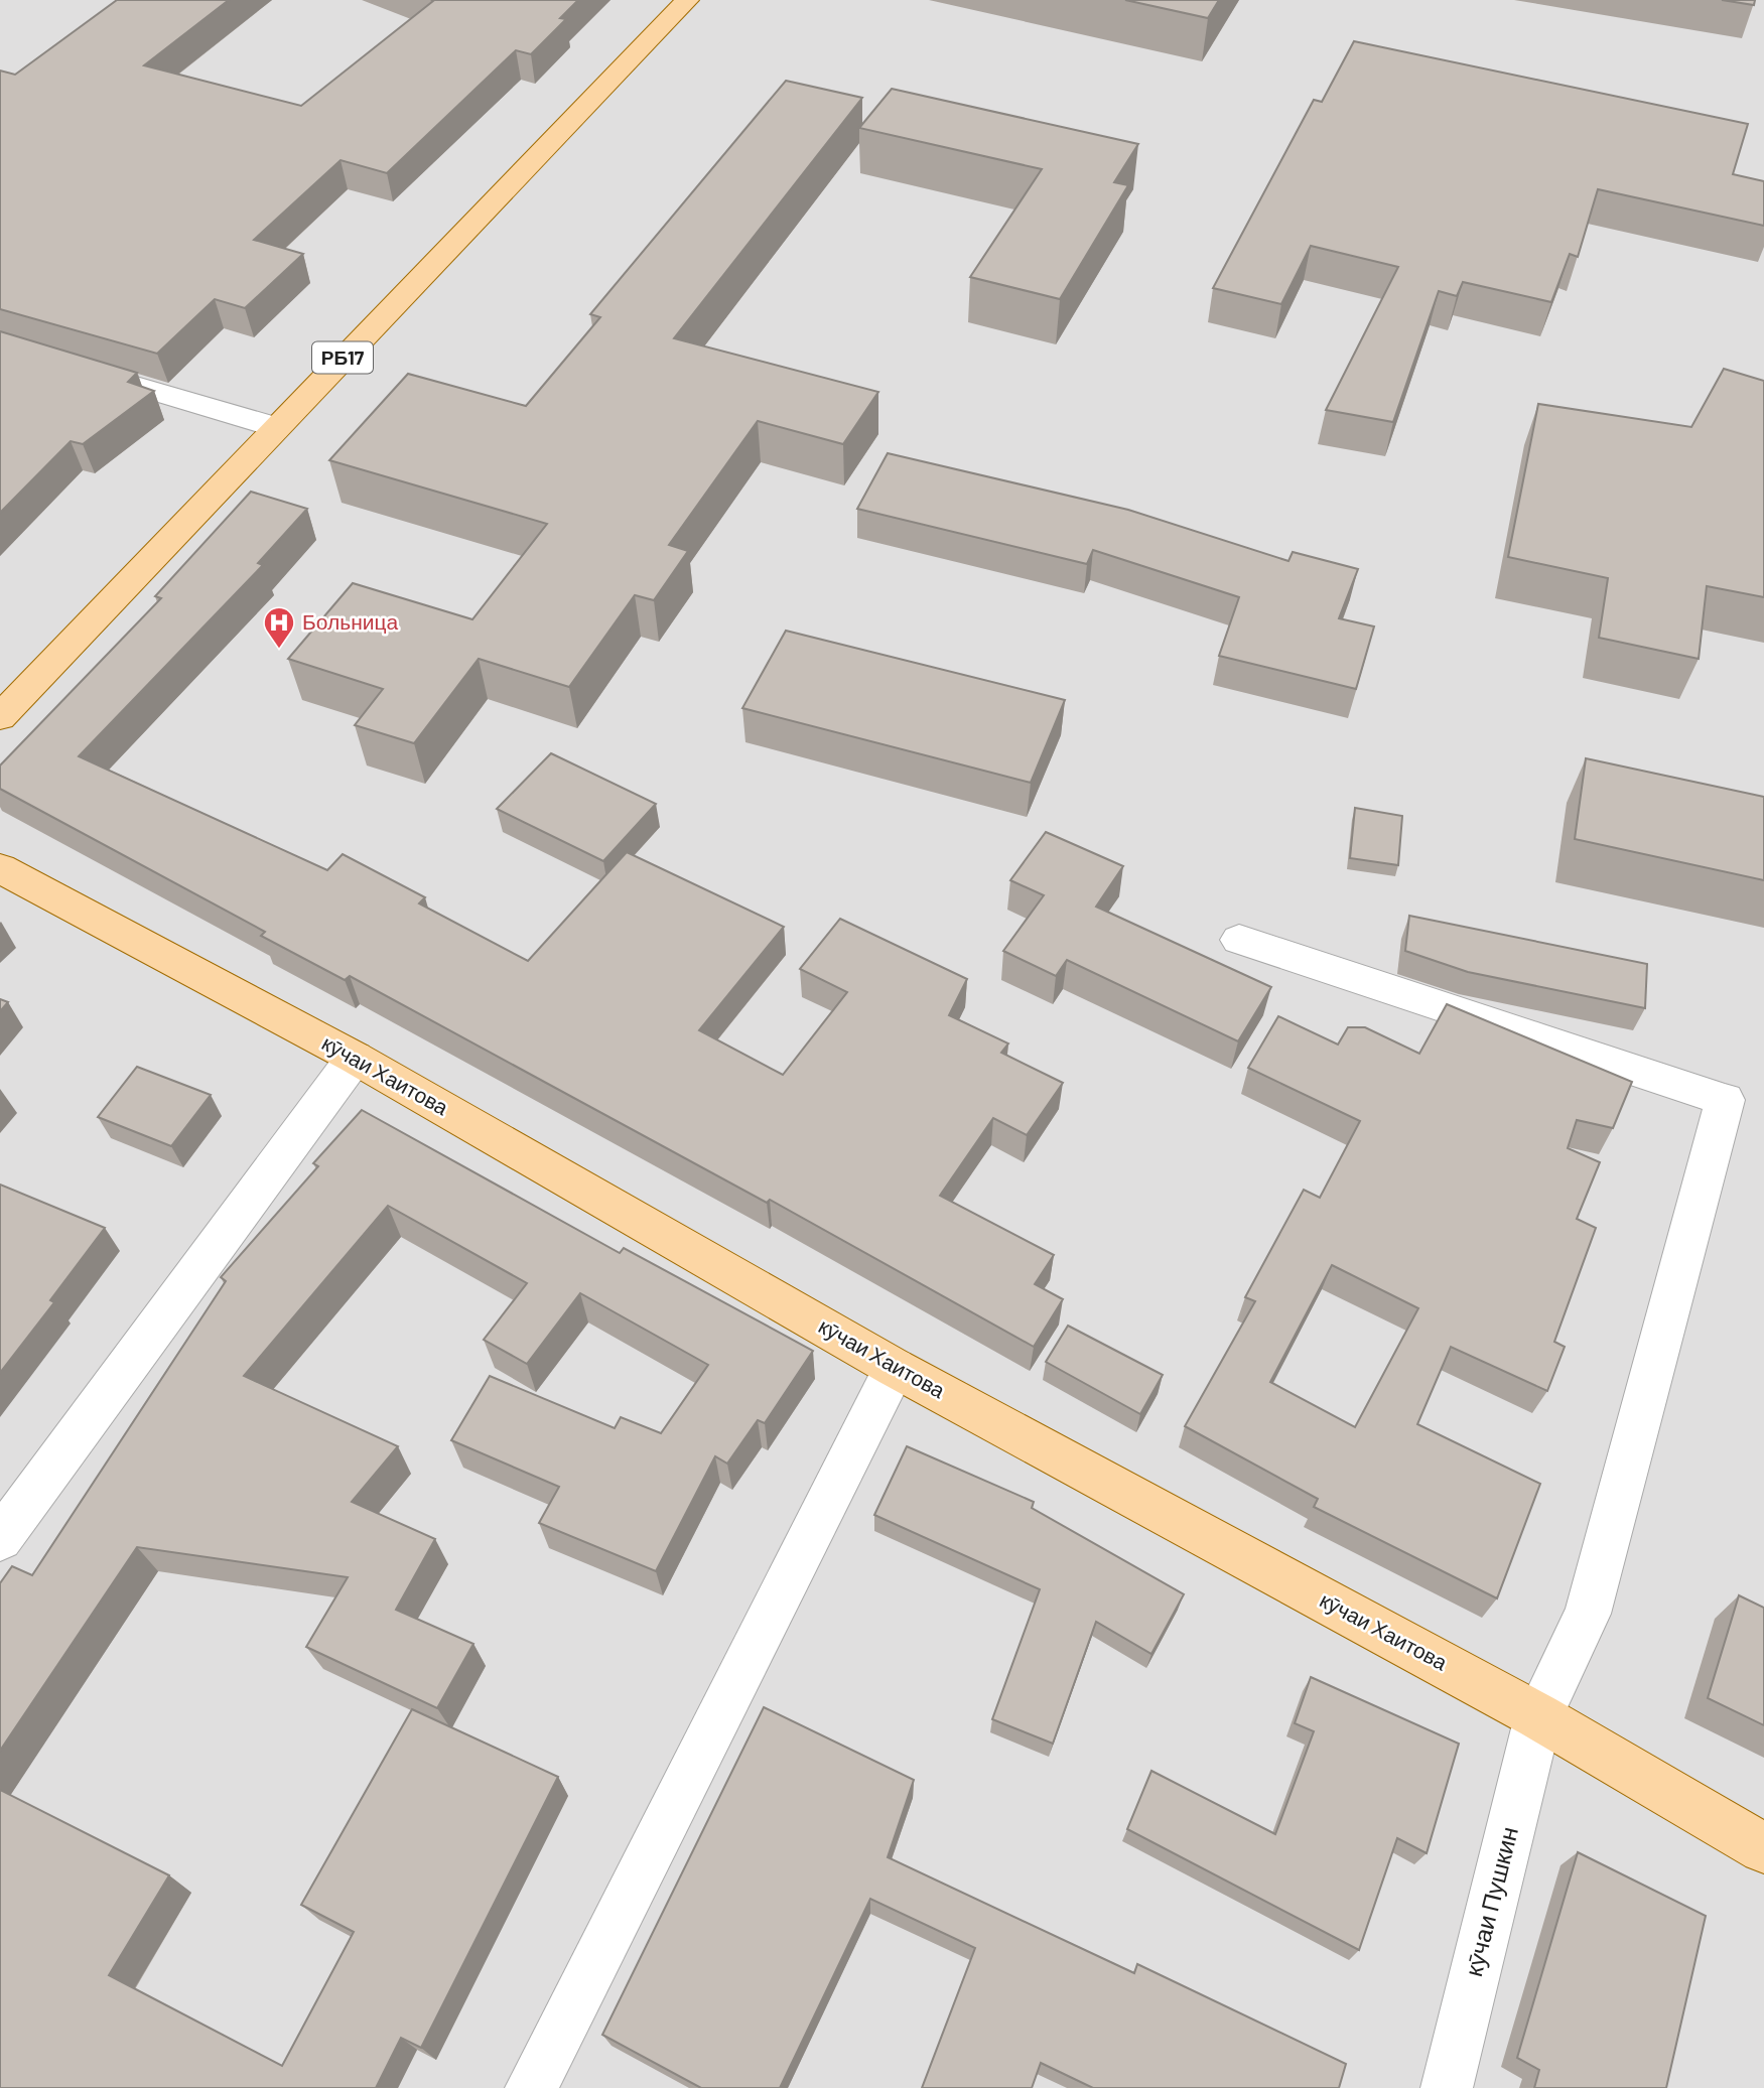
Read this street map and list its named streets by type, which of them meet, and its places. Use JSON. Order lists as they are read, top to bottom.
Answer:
{
  "streets": {
    "main road": ["РБ17", "кӯчаи Хаитова"],
    "street": ["кӯчаи Пушкин"]
  },
  "crossings": [
    ["кӯчаи Хаитова", "кӯчаи Пушкин"]
  ],
  "places": {
    "hospital": ["Больница"]
  }
}
